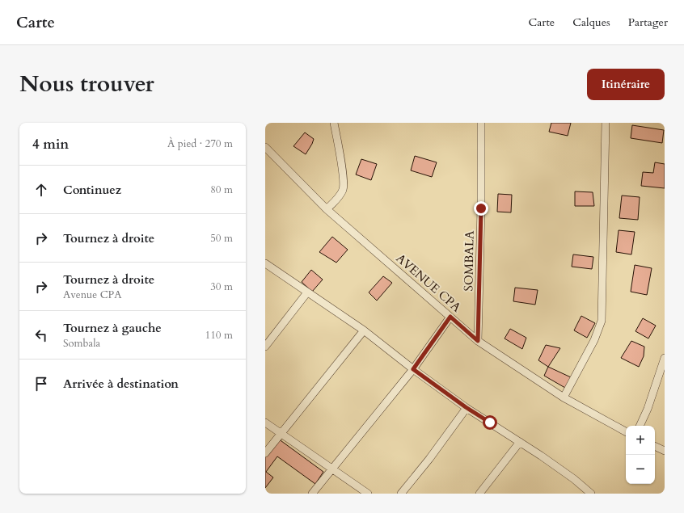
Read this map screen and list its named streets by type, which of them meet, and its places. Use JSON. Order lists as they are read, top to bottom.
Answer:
{
  "streets": {
    "street": ["SOMBALA", "AVENUE CPA"]
  },
  "crossings": [
    ["SOMBALA", "AVENUE CPA"]
  ],
  "page": {
    "header": "Carte",
    "nav": ["Carte", "Calques", "Partager"],
    "title": "Nous trouver",
    "buttons": "Itinéraire",
    "heading": ["4 min", "À pied · 270 m"],
    "list": [
      ["Continuez", "80 m"],
      ["Tournez à droite", "50 m"],
      ["Tournez à droite", "Avenue CPA", "30 m"],
      ["Tournez à gauche", "Sombala", "110 m"],
      "Arrivée à destination"
    ],
    "map_buttons": ["+", "−"]
  }
}
